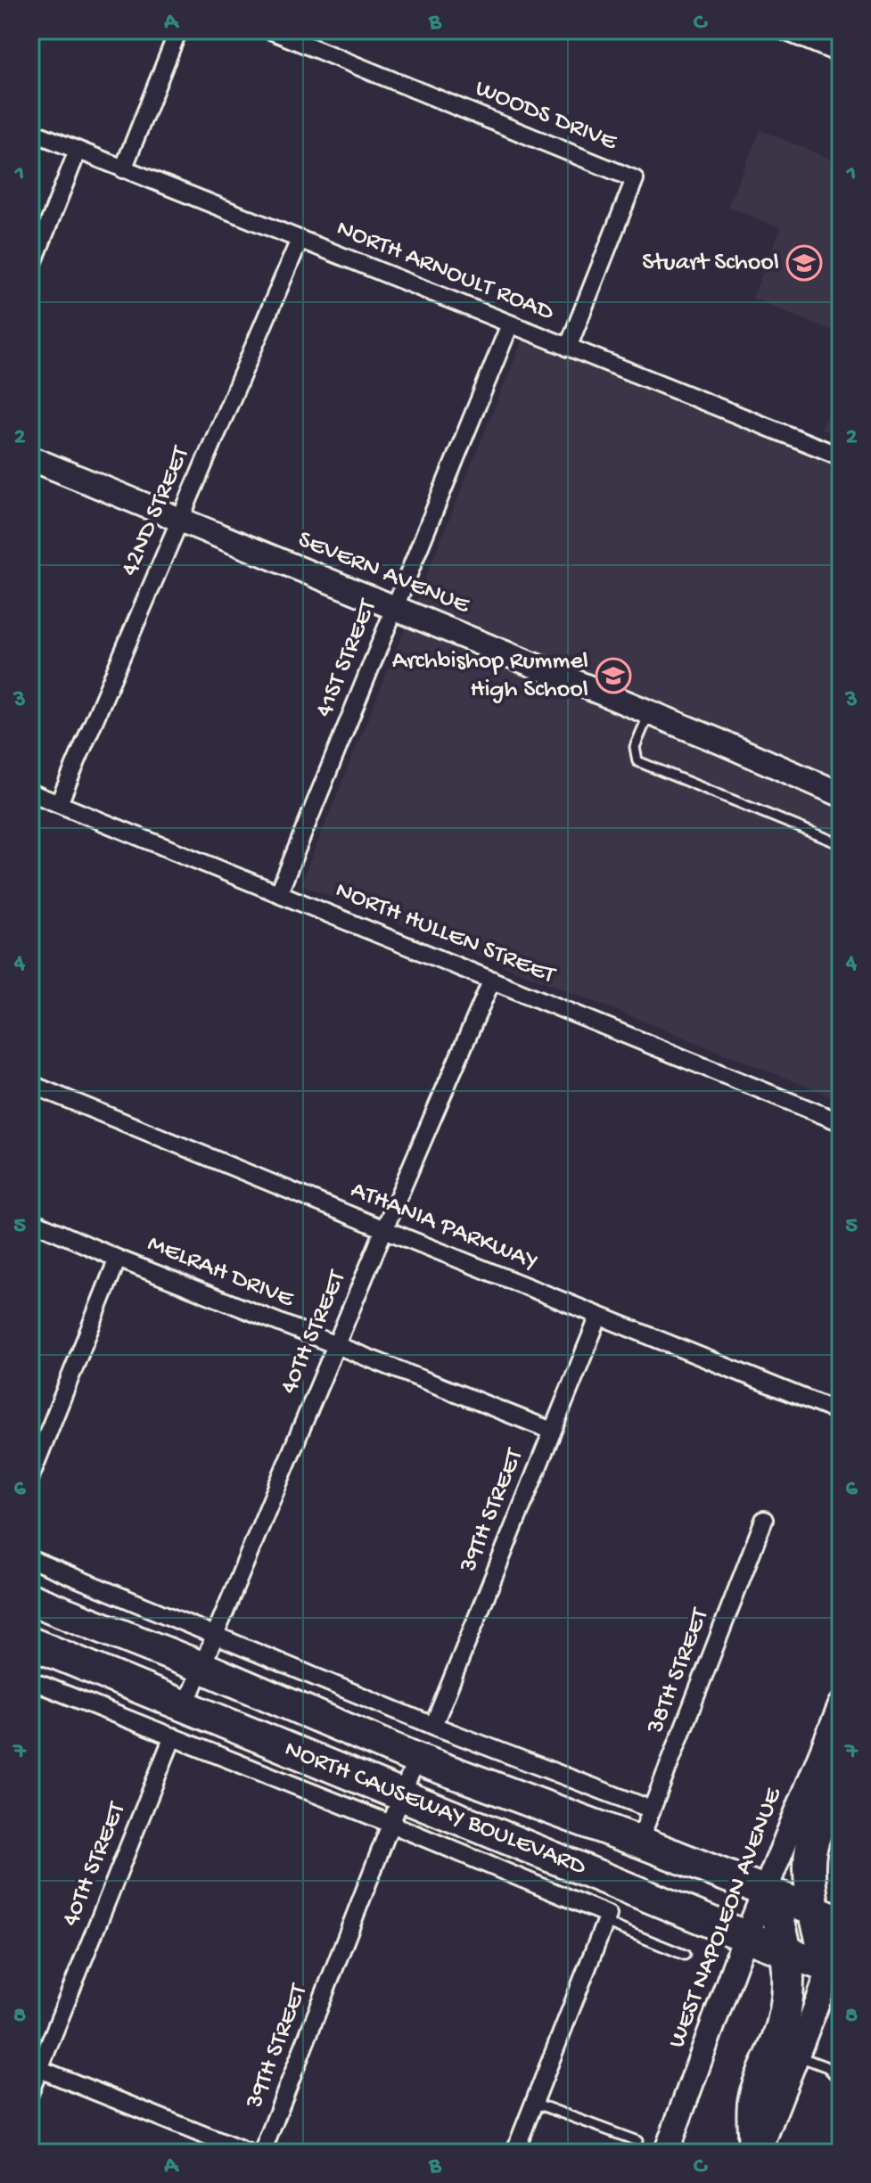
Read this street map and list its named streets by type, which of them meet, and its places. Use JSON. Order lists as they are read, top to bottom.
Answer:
{
  "streets": {
    "highway": ["NORTH CAUSEWAY BOULEVARD"],
    "street": [
      "WOODS DRIVE",
      "NORTH ARNOULT ROAD",
      "42ND STREET",
      "SEVERN AVENUE",
      "41ST STREET",
      "NORTH HULLEN STREET",
      "ATHANIA PARKWAY",
      "MELRAH DRIVE",
      "40TH STREET",
      "39TH STREET",
      "38TH STREET",
      "WEST NAPOLEON AVENUE"
    ]
  },
  "crossings": [
    ["WOODS DRIVE", "NORTH ARNOULT ROAD"],
    ["NORTH ARNOULT ROAD", "42ND STREET"],
    ["NORTH ARNOULT ROAD", "41ST STREET"],
    ["42ND STREET", "SEVERN AVENUE"],
    ["42ND STREET", "NORTH HULLEN STREET"],
    ["SEVERN AVENUE", "41ST STREET"],
    ["41ST STREET", "NORTH HULLEN STREET"],
    ["NORTH HULLEN STREET", "40TH STREET"],
    ["ATHANIA PARKWAY", "40TH STREET"],
    ["ATHANIA PARKWAY", "39TH STREET"],
    ["MELRAH DRIVE", "40TH STREET"],
    ["MELRAH DRIVE", "39TH STREET"],
    ["40TH STREET", "NORTH CAUSEWAY BOULEVARD"],
    ["39TH STREET", "NORTH CAUSEWAY BOULEVARD"],
    ["38TH STREET", "NORTH CAUSEWAY BOULEVARD"],
    ["NORTH CAUSEWAY BOULEVARD", "WEST NAPOLEON AVENUE"]
  ],
  "places": {
    "school or university": ["Stuart School", "Archbishop Rummel High School"]
  },
  "grid": {
    "columns": ["A", "B", "C"],
    "rows": [
      "1",
      "2",
      "3",
      "4",
      "5",
      "6",
      "7",
      "8"
    ]
  }
}
